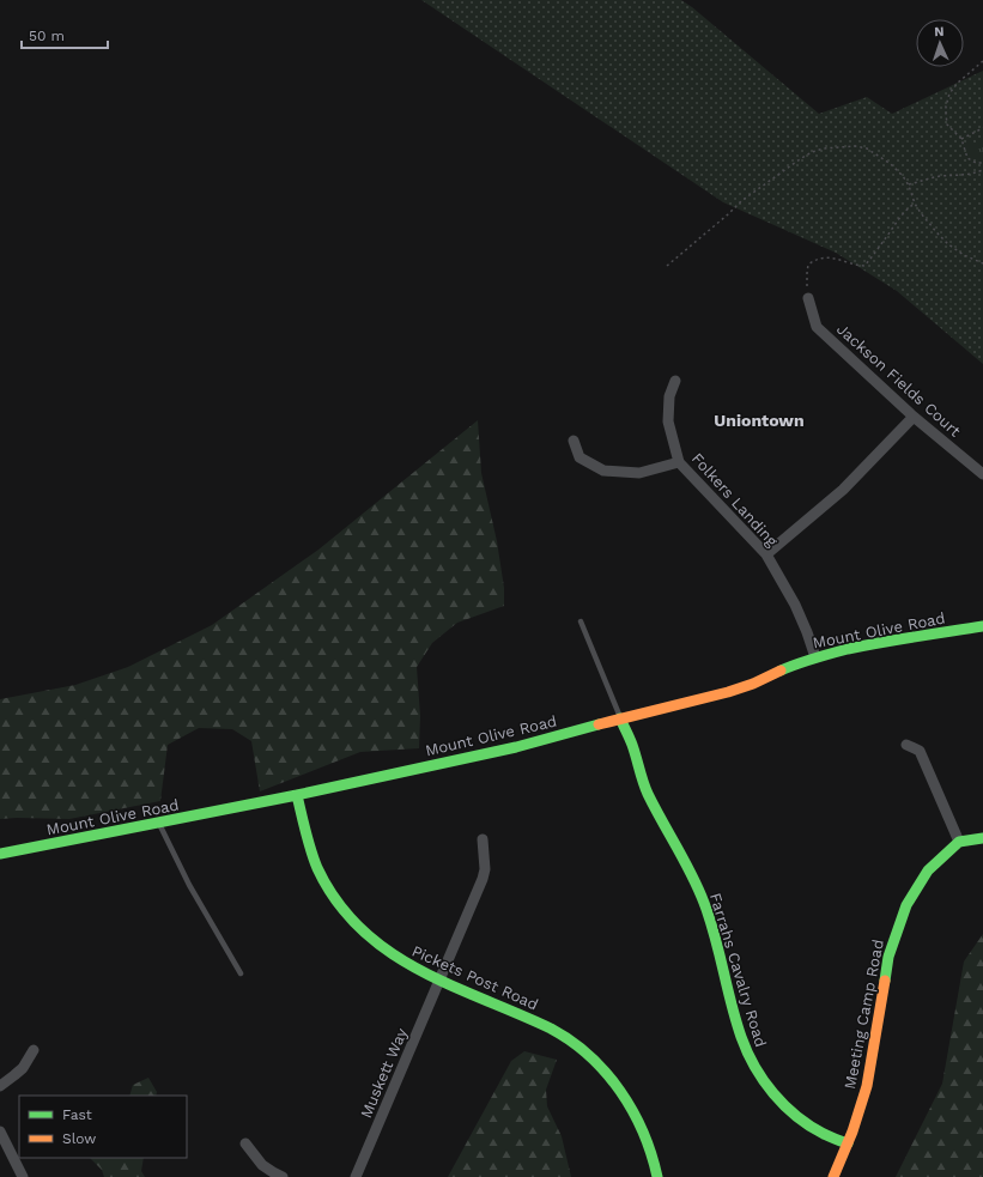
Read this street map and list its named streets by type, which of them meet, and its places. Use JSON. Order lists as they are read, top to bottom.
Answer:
{
  "streets": {
    "street": [
      "Jackson Fields Court",
      "Folkers Landing",
      "Mount Olive Road",
      "Farrahs Cavalry Road",
      "Pickets Post Road",
      "Meeting Camp Road",
      "Muskett Way"
    ]
  },
  "crossings": [
    ["Folkers Landing", "Mount Olive Road"],
    ["Mount Olive Road", "Farrahs Cavalry Road"],
    ["Mount Olive Road", "Pickets Post Road"],
    ["Farrahs Cavalry Road", "Meeting Camp Road"],
    ["Pickets Post Road", "Muskett Way"]
  ],
  "districts": ["Uniontown"],
  "legend": ["Fast", "Slow"],
  "scale_bar": "50 m",
  "north": "top"
}
